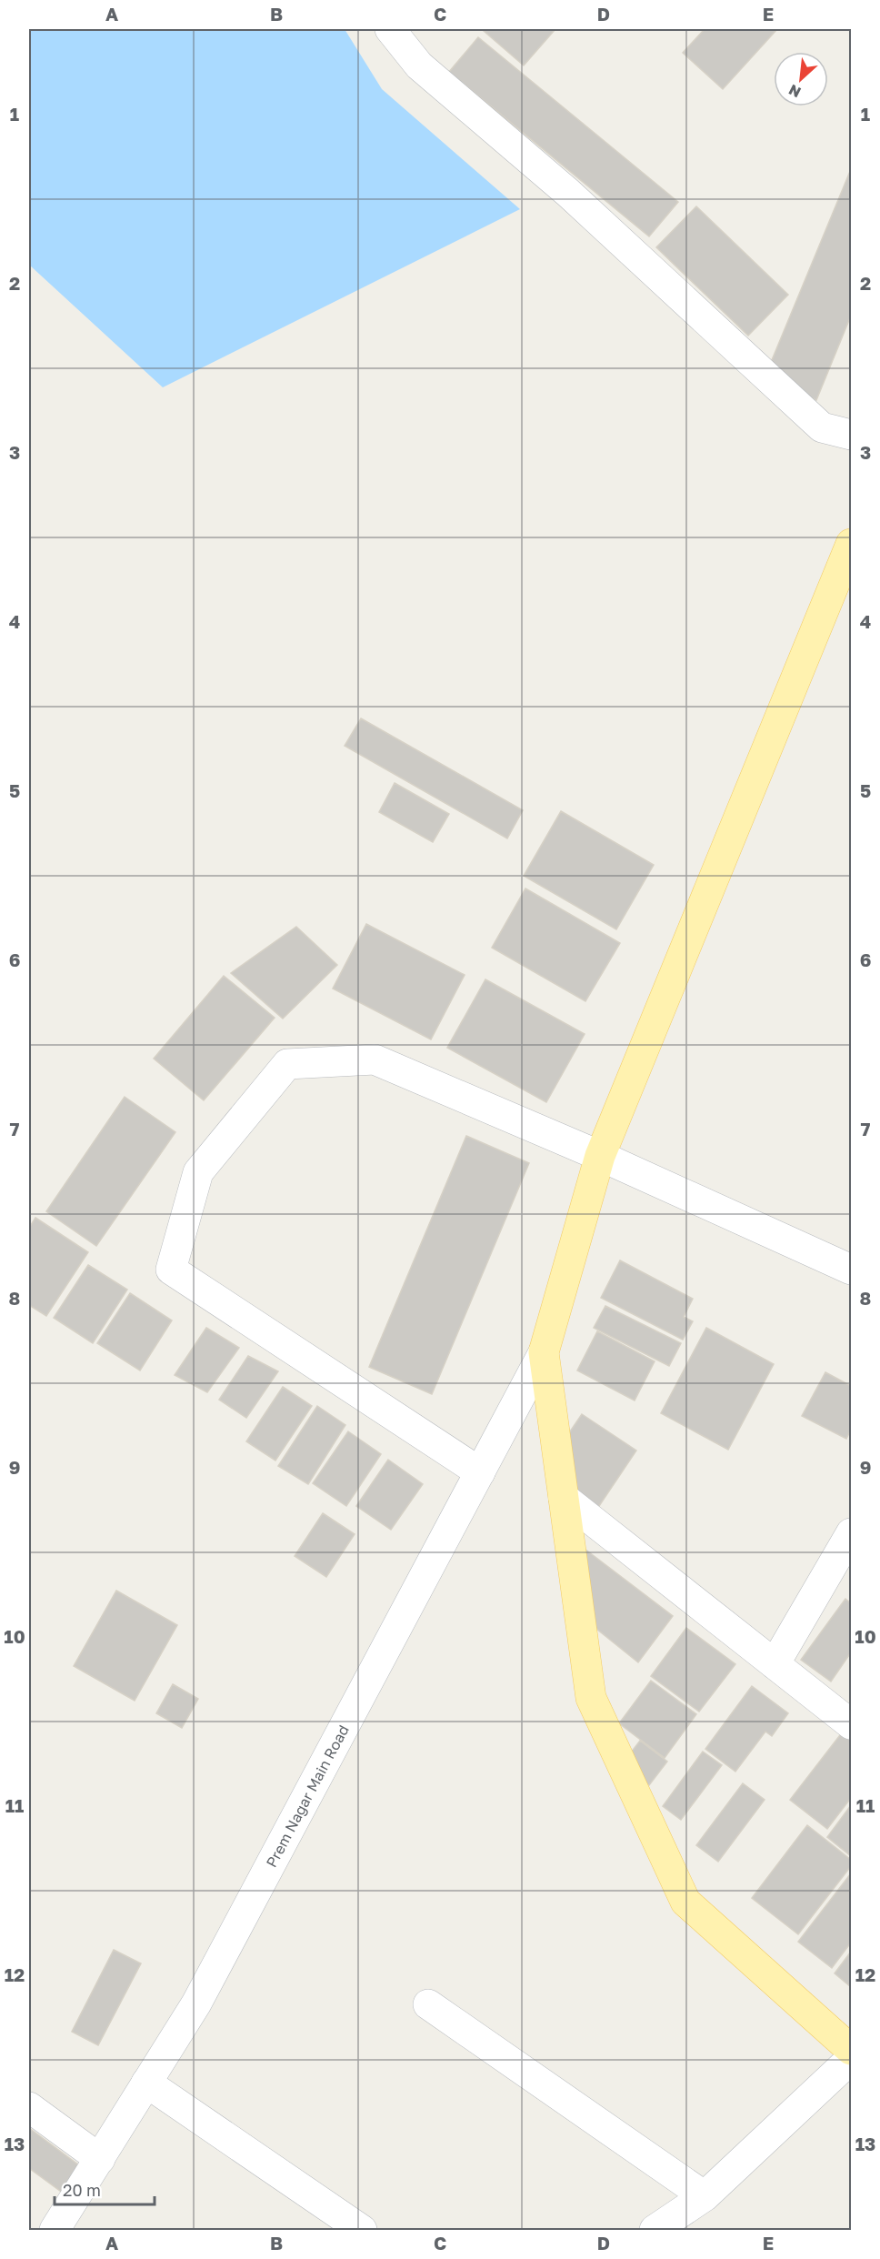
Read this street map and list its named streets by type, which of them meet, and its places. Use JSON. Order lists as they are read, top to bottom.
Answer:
{
  "streets": {
    "street": ["Prem Nagar Main Road"]
  },
  "scale_bar": "20 m",
  "north": "bottom left",
  "grid": {
    "columns": [
      "A",
      "B",
      "C",
      "D",
      "E"
    ],
    "rows": [
      "1",
      "2",
      "3",
      "4",
      "5",
      "6",
      "7",
      "8",
      "9",
      "10",
      "11",
      "12",
      "13"
    ]
  }
}
